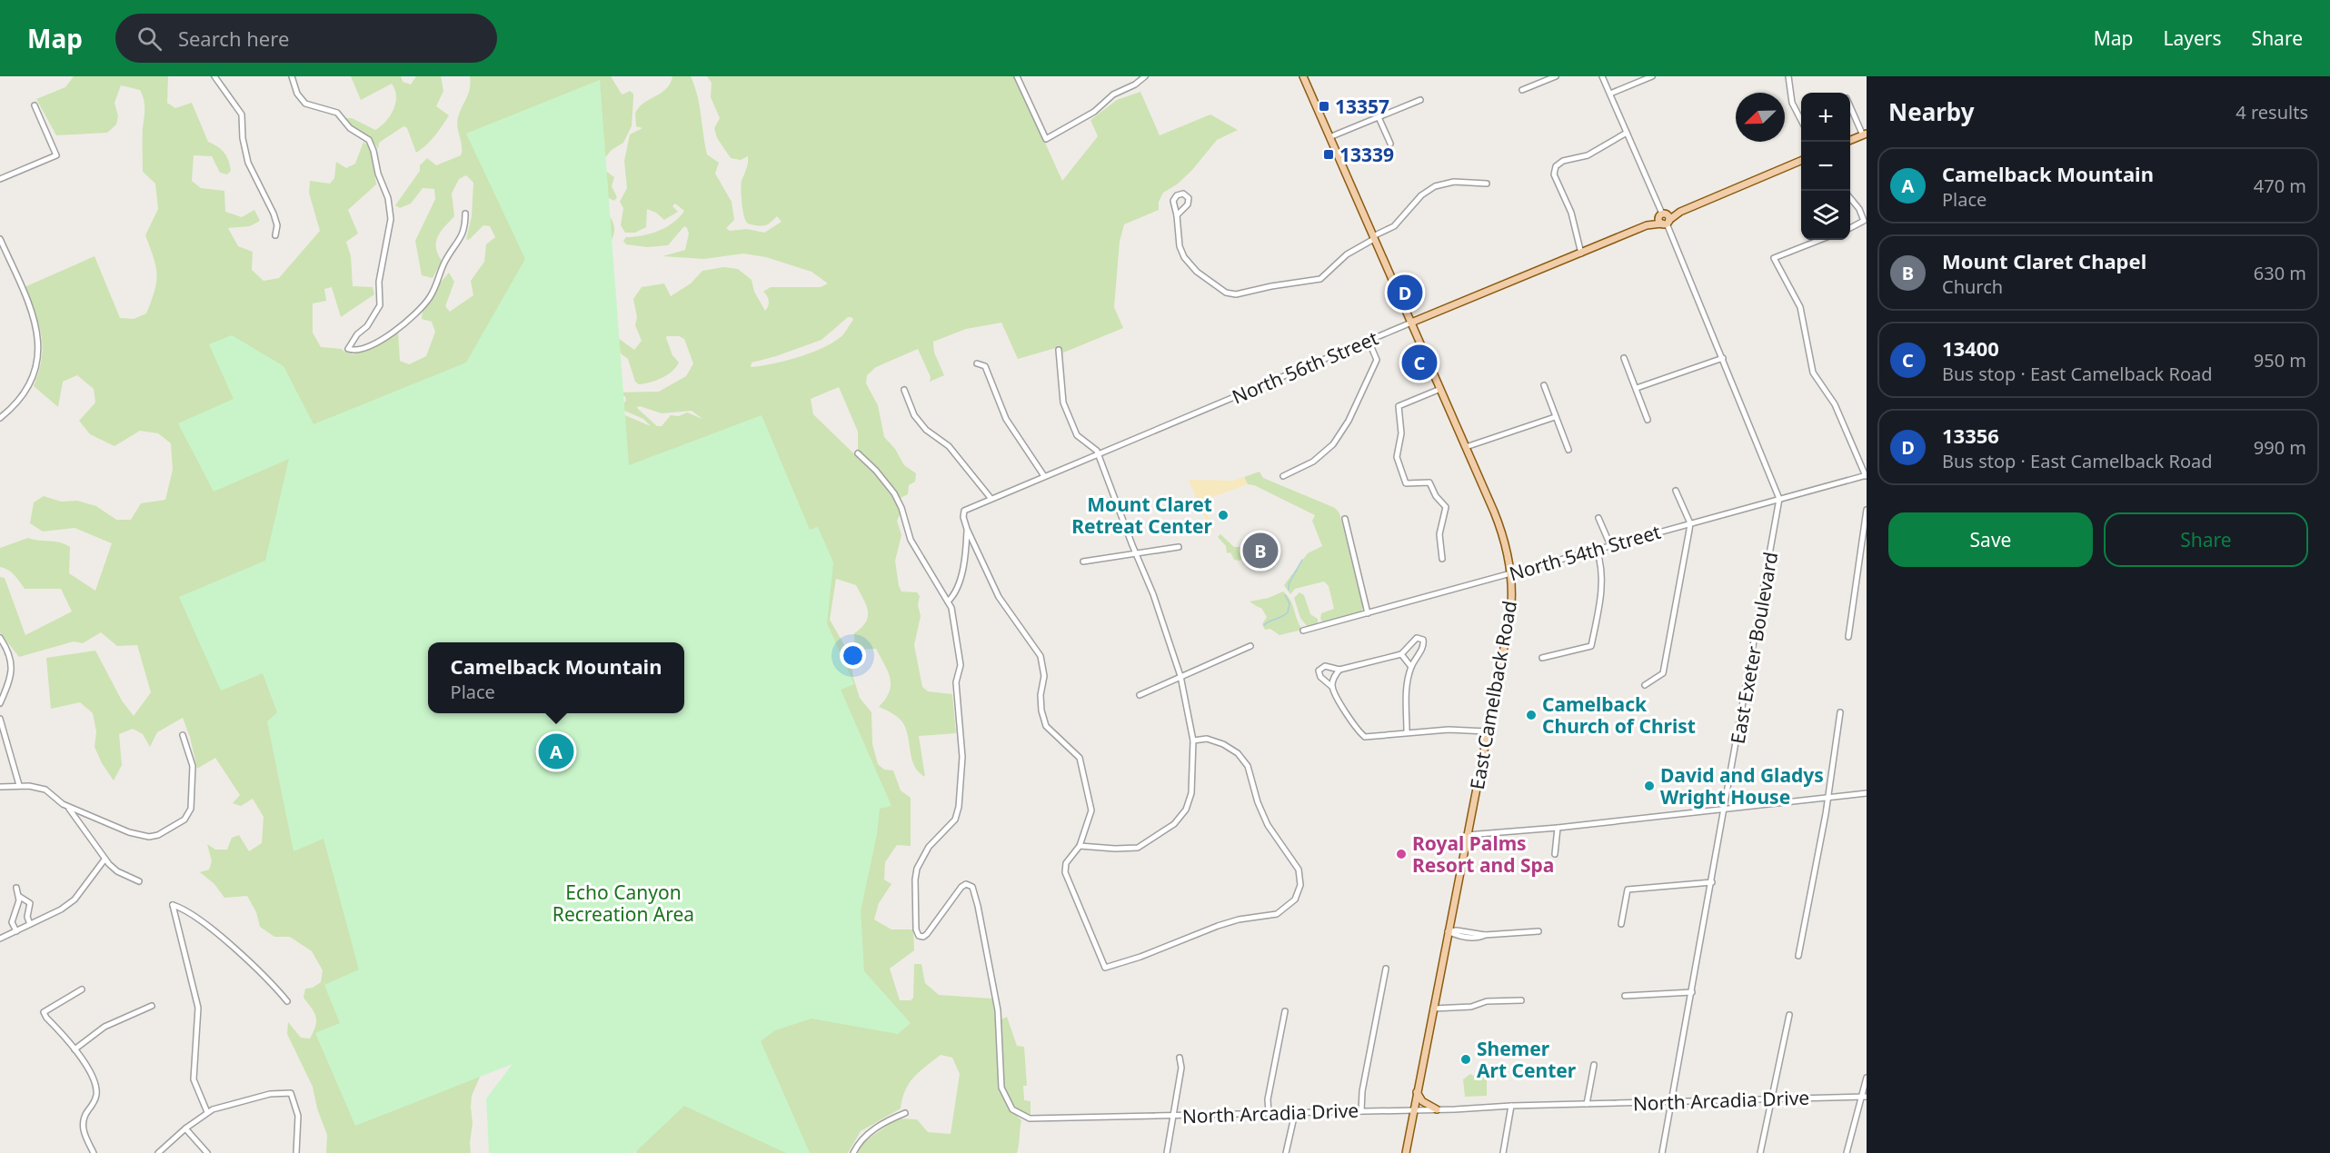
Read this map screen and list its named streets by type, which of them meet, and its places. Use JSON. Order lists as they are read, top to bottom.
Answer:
{
  "streets": {
    "main road": ["North 56th Street", "East Camelback Road"],
    "street": ["North 54th Street", "East Exeter Boulevard", "North Arcadia Drive"]
  },
  "crossings": [
    ["North 56th Street", "East Camelback Road"],
    ["North 54th Street", "East Exeter Boulevard"],
    ["North 54th Street", "East Camelback Road"],
    ["East Exeter Boulevard", "North Arcadia Drive"],
    ["East Camelback Road", "North Arcadia Drive"]
  ],
  "parks": ["Echo Canyon Recreation Area"],
  "places": {
    "transit": ["13357", "13339"],
    "other": [
      "Mount Claret Retreat Center",
      "Camelback Church of Christ",
      "David and Gladys Wright House",
      "Royal Palms Resort and Spa",
      "Shemer Art Center"
    ]
  },
  "north": "bottom left",
  "page": {
    "header": "Map",
    "search": "Search here",
    "nav": ["Map", "Layers", "Share"],
    "heading": ["Nearby", "4 results"],
    "map_buttons": ["+", "−"],
    "list": [
      {
        "mark": "A",
        "name": "Camelback Mountain",
        "note": "Place",
        "value": "470 m"
      },
      {
        "mark": "B",
        "name": "Mount Claret Chapel",
        "note": "Church",
        "value": "630 m"
      },
      {
        "mark": "C",
        "name": "13400",
        "note": "Bus stop · East Camelback Road",
        "value": "950 m"
      },
      {
        "mark": "D",
        "name": "13356",
        "note": "Bus stop · East Camelback Road",
        "value": "990 m"
      }
    ],
    "pins": [
      "D",
      "C",
      "B",
      "A"
    ],
    "buttons": ["Save", "Share"],
    "popup": ["Camelback Mountain", "Place"]
  }
}
